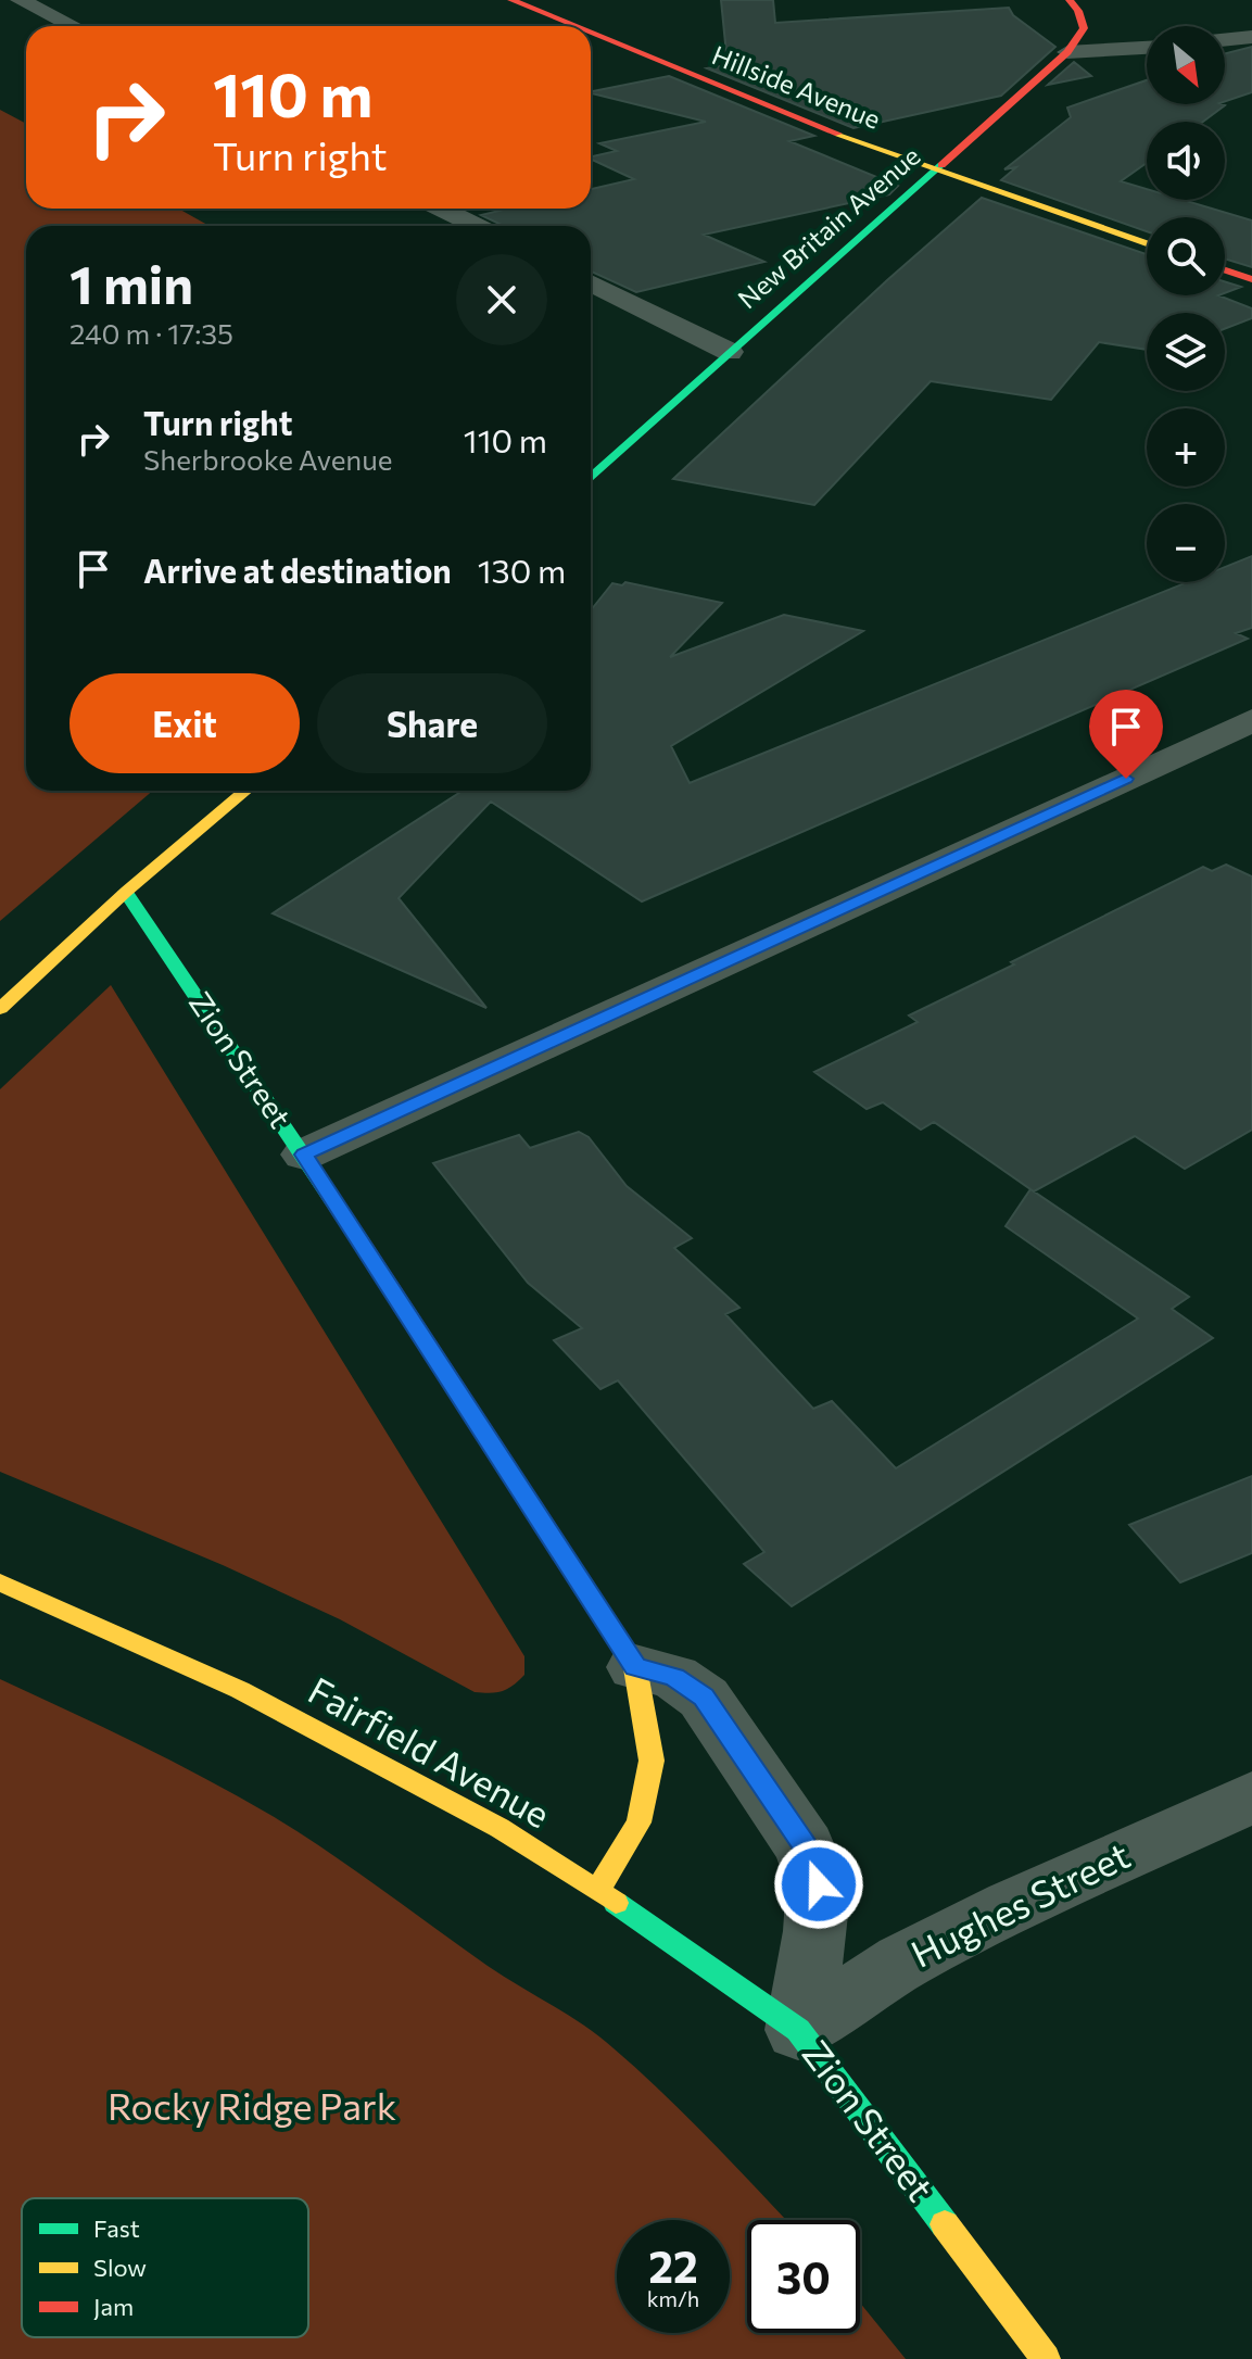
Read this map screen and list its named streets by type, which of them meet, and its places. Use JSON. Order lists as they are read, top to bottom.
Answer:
{
  "streets": {
    "main road": [
      "Hillside Avenue",
      "New Britain Avenue",
      "Zion Street",
      "Fairfield Avenue"
    ],
    "street": ["Hughes Street"]
  },
  "crossings": [
    ["Hillside Avenue", "New Britain Avenue"],
    ["Zion Street", "Fairfield Avenue"],
    ["Zion Street", "Hughes Street"],
    ["Fairfield Avenue", "Hughes Street"]
  ],
  "parks": ["Rocky Ridge Park"],
  "legend": ["Fast", "Slow", "Jam"],
  "north": "bottom right",
  "page": {
    "map_buttons": ["+", "−"],
    "turn": ["110 m", "Turn right"],
    "heading": ["1 min", "240 m · 17:35"],
    "list": [
      {
        "name": "Turn right",
        "note": "Sherbrooke Avenue",
        "value": "110 m"
      },
      {
        "name": "Arrive at destination",
        "value": "130 m"
      }
    ],
    "buttons": ["Exit", "Share"],
    "speed": "22 km/h",
    "limit": "30"
  }
}
